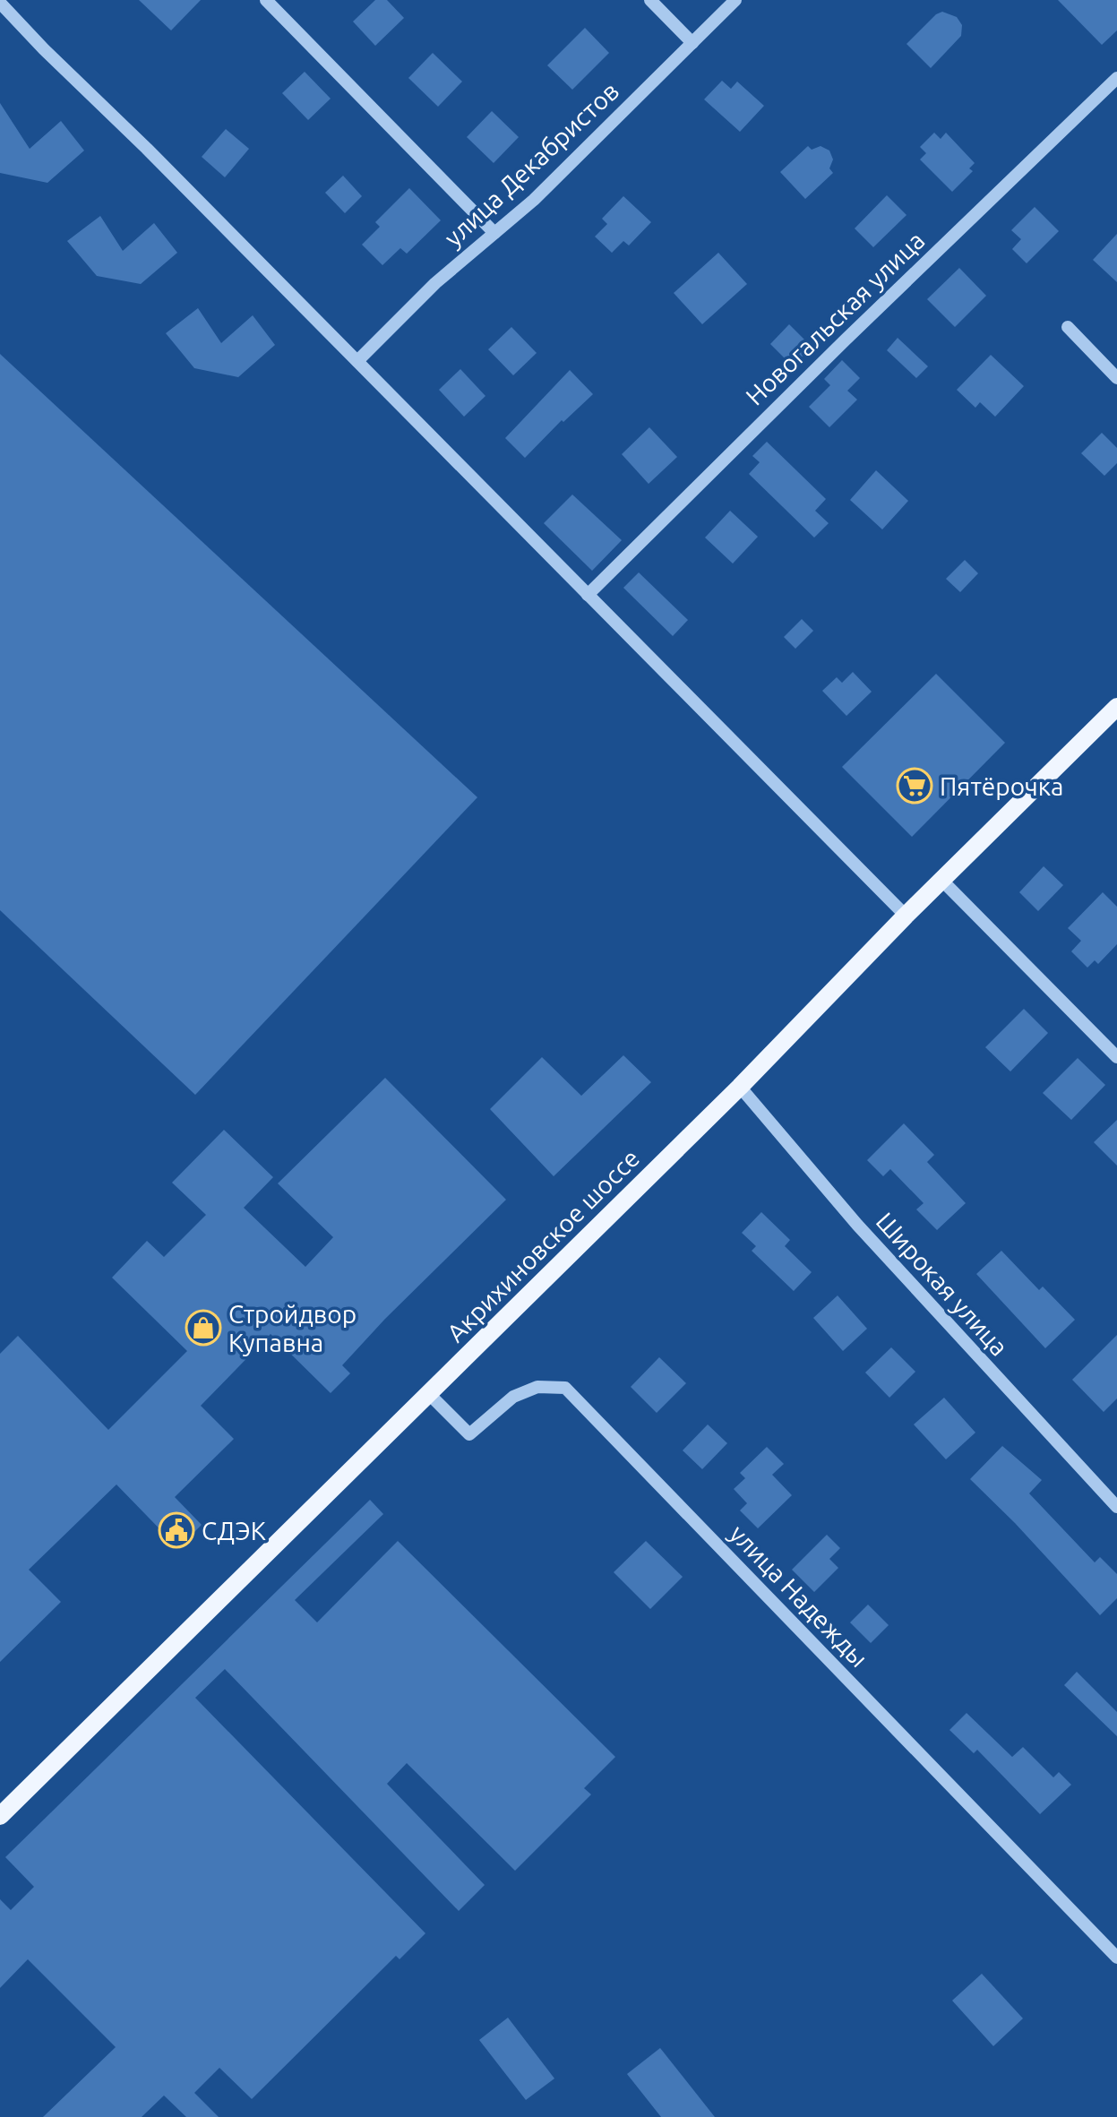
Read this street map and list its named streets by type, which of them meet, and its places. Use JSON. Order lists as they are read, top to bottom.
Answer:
{
  "streets": {
    "main road": ["Акрихиновское шоссе"],
    "street": [
      "улица Декабристов",
      "Новогальская улица",
      "Широкая улица",
      "улица Надежды"
    ]
  },
  "crossings": [
    ["Акрихиновское шоссе", "Широкая улица"],
    ["Акрихиновское шоссе", "улица Надежды"]
  ],
  "places": {
    "supermarket": ["Пятёрочка"],
    "shop": ["Стройдвор Купавна"],
    "public building": ["СДЭК"]
  }
}
